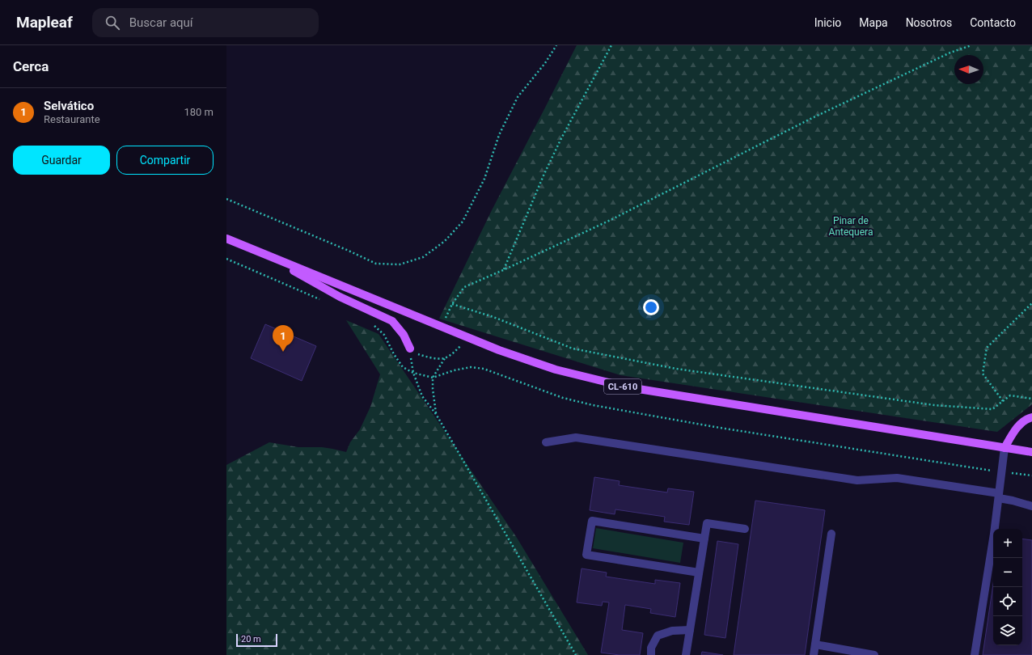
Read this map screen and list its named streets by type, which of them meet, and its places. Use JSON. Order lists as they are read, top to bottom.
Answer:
{
  "streets": {
    "main road": ["CL-610"]
  },
  "parks": ["Pinar de Antequera"],
  "scale_bar": "20 m",
  "north": "left",
  "page": {
    "header": "Mapleaf",
    "search": "Buscar aquí",
    "nav": [
      "Inicio",
      "Mapa",
      "Nosotros",
      "Contacto"
    ],
    "heading": "Cerca",
    "list": [
      {
        "mark": "1",
        "name": "Selvático",
        "note": "Restaurante",
        "value": "180 m"
      }
    ],
    "buttons": ["Guardar", "Compartir"],
    "pins": "1",
    "map_buttons": ["+", "−"],
    "scale": "20 m"
  }
}
